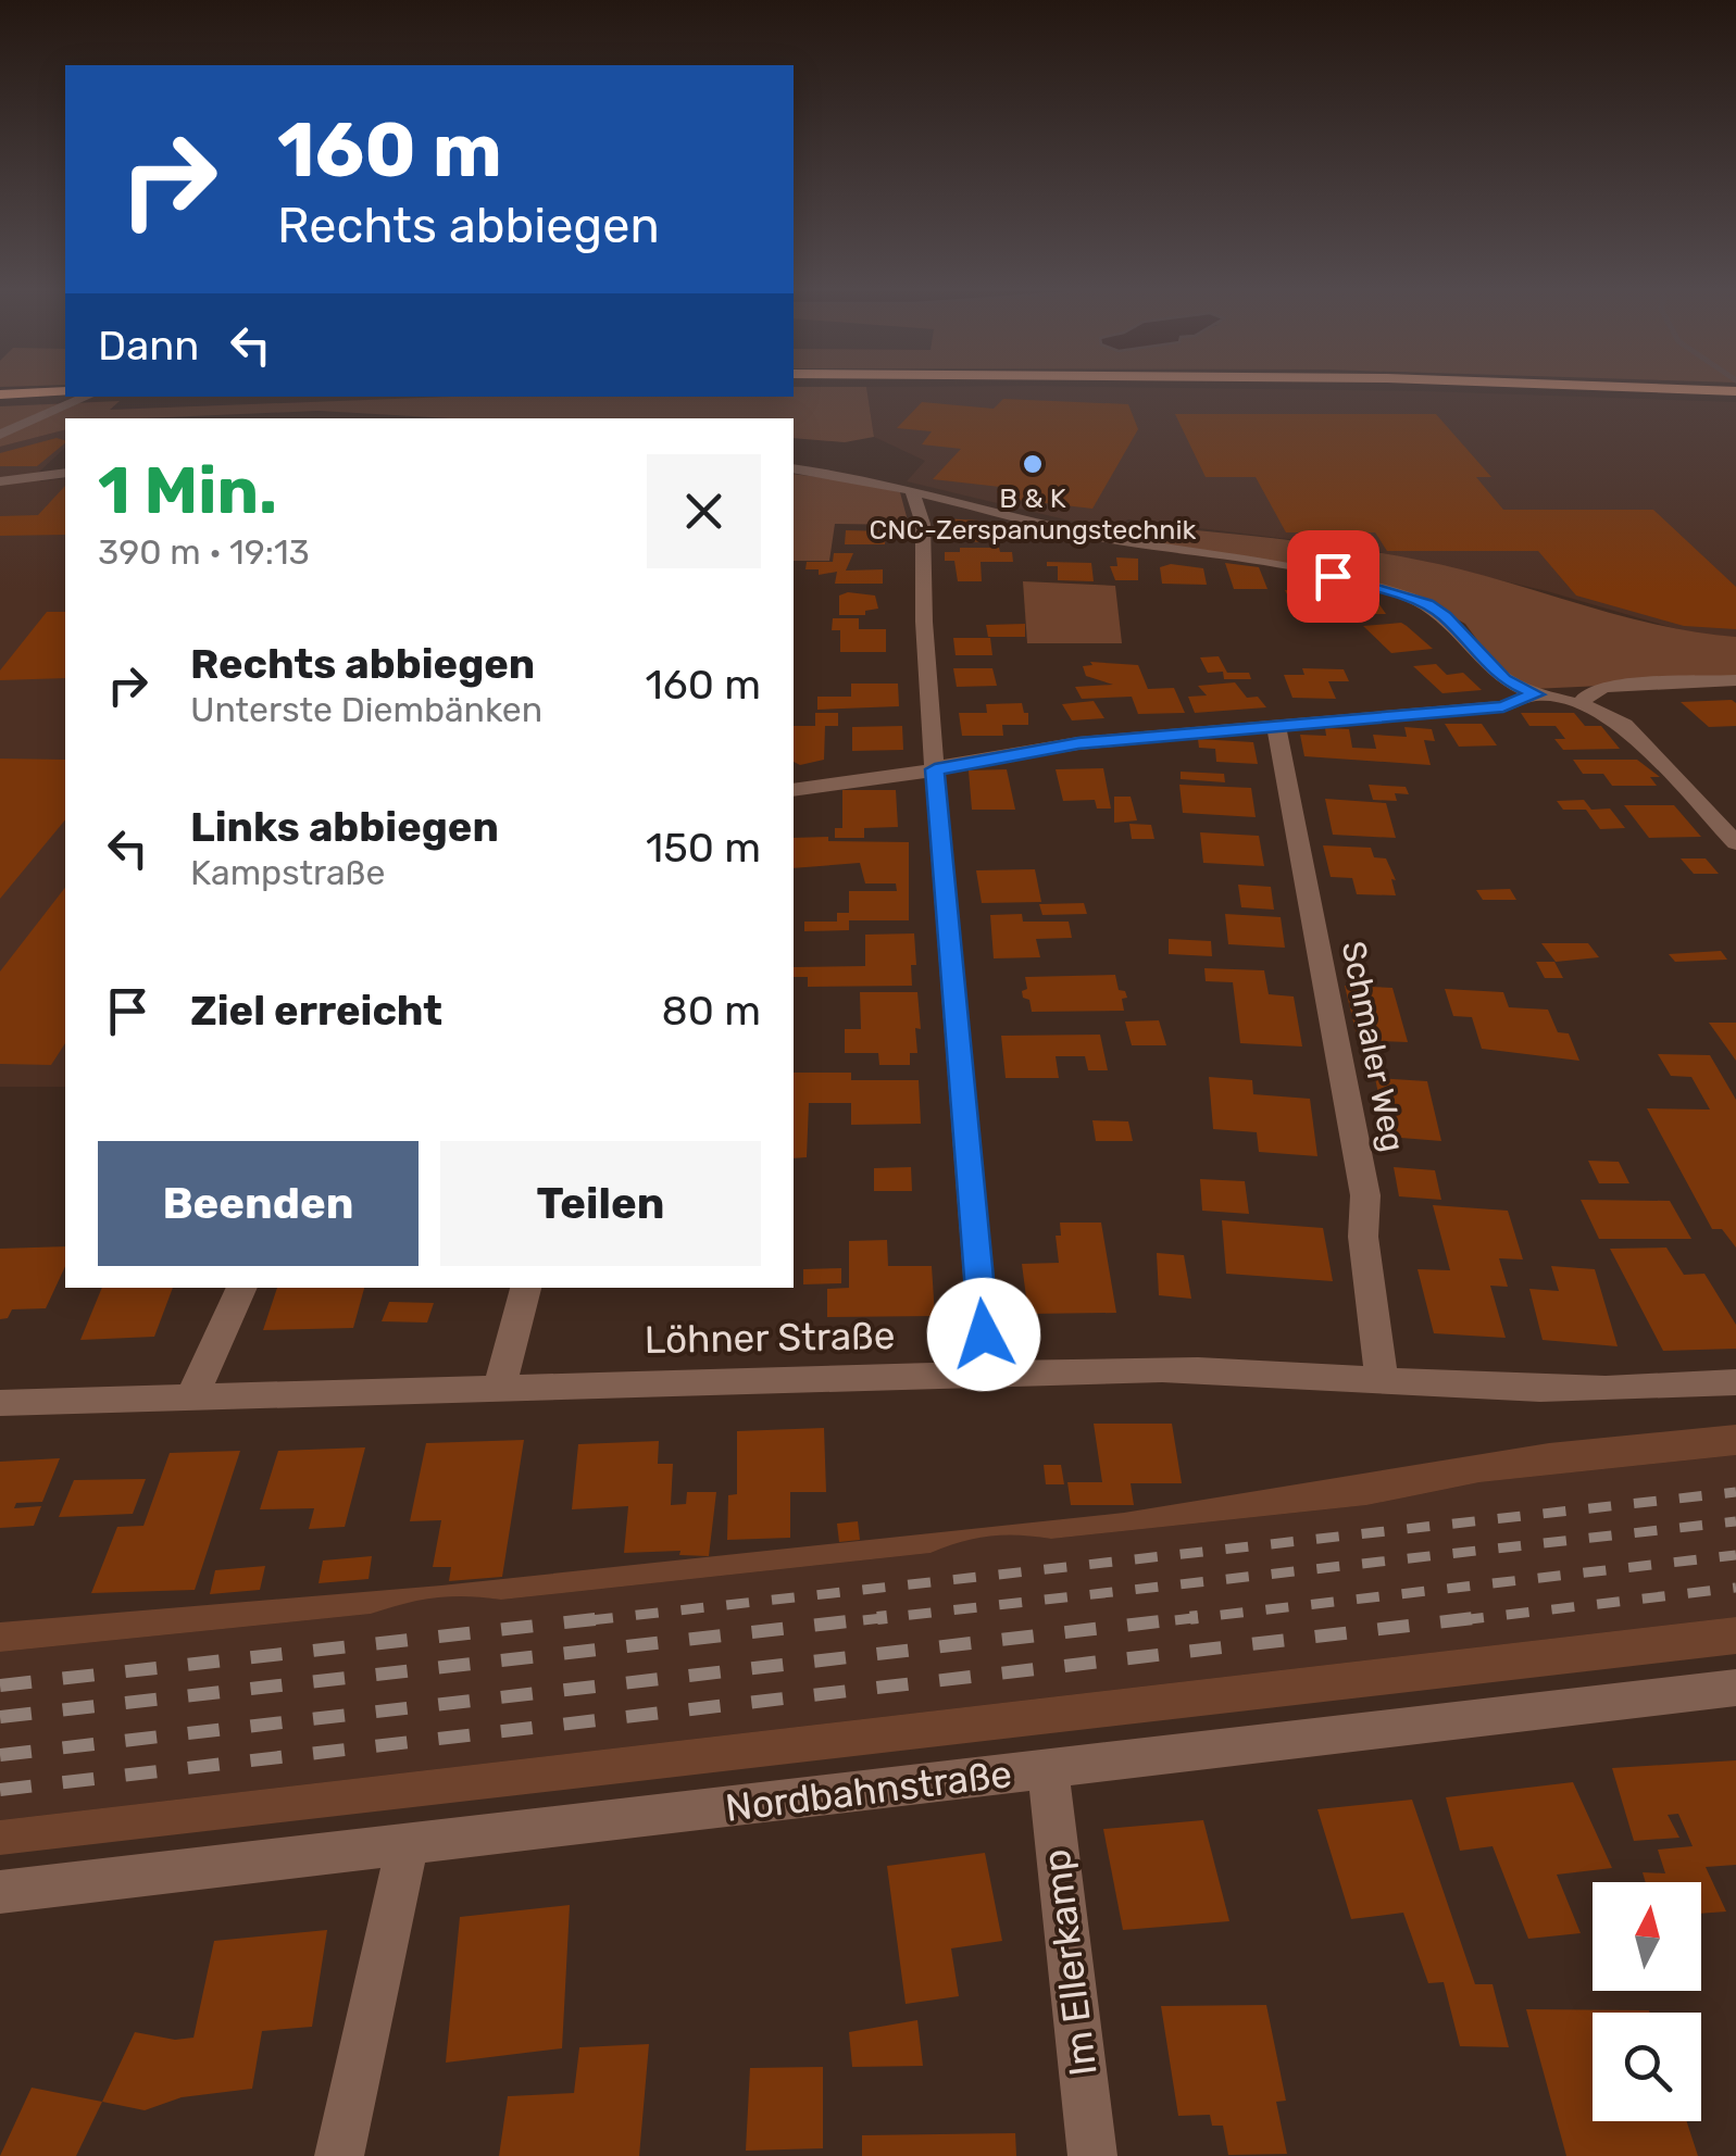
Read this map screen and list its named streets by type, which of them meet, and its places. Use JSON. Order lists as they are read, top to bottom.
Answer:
{
  "streets": {
    "street": [
      "Schmaler Weg",
      "Löhner Straße",
      "Nordbahnstraße",
      "Im Ellerkamp"
    ]
  },
  "crossings": [
    ["Schmaler Weg", "Löhner Straße"],
    ["Nordbahnstraße", "Im Ellerkamp"]
  ],
  "places": ["B & K CNC-Zerspanungstechnik"],
  "north": "top",
  "page": {
    "turn": ["160 m", "Rechts abbiegen"],
    "then": "Dann",
    "heading": ["1 Min.", "390 m · 19:13"],
    "list": [
      {
        "name": "Rechts abbiegen",
        "note": "Unterste Diembänken",
        "value": "160 m"
      },
      {
        "name": "Links abbiegen",
        "note": "Kampstraße",
        "value": "150 m"
      },
      {
        "name": "Ziel erreicht",
        "value": "80 m"
      }
    ],
    "buttons": ["Beenden", "Teilen"]
  }
}
